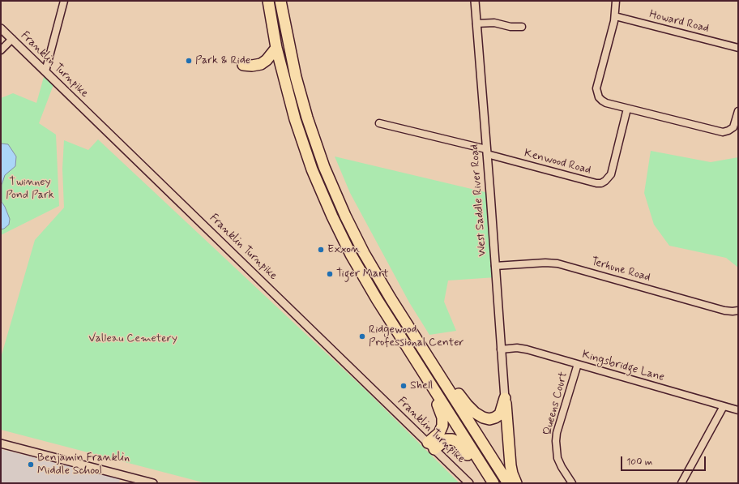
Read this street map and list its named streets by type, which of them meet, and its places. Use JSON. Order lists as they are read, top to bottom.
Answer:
{
  "streets": {
    "street": [
      "Howard Road",
      "Franklin Turnpike",
      "Kenwood Road",
      "West Saddle River Road",
      "Terhune Road",
      "Kingsbridge Lane",
      "Queens Court"
    ]
  },
  "crossings": [
    ["Kenwood Road", "West Saddle River Road"],
    ["West Saddle River Road", "Terhune Road"],
    ["West Saddle River Road", "Kingsbridge Lane"],
    ["Kingsbridge Lane", "Queens Court"]
  ],
  "parks": ["Twinney Pond Park", "Valleau Cemetery"],
  "places": [
    "Park & Ride",
    "Exxon",
    "Tiger Mart",
    "Ridgewood Professional Center",
    "Shell",
    "Benjamin Franklin Middle School"
  ],
  "scale_bar": "100 m"
}
